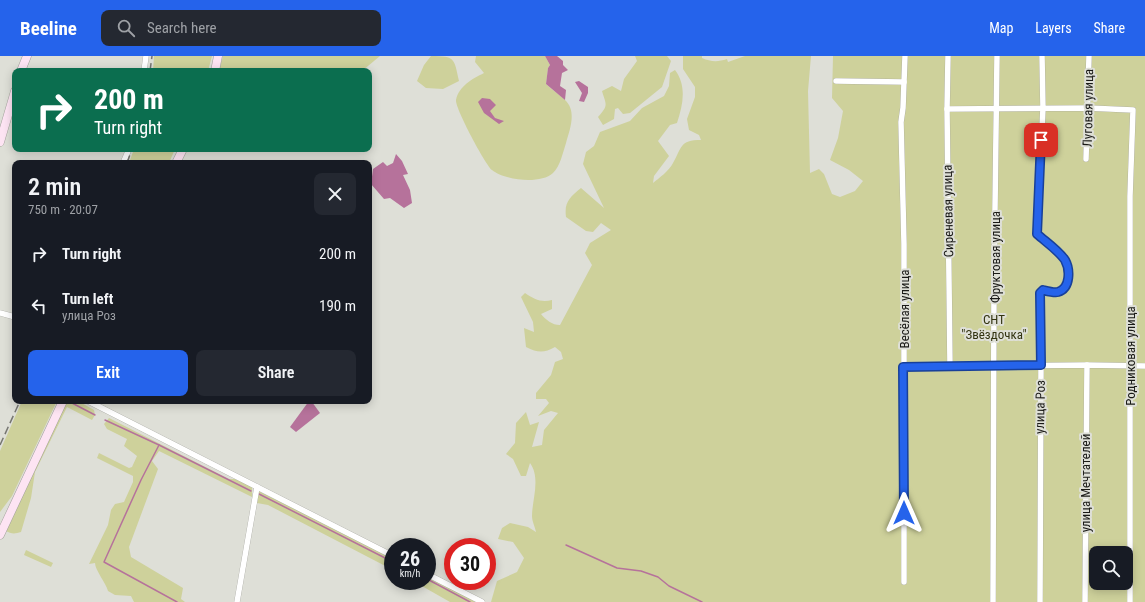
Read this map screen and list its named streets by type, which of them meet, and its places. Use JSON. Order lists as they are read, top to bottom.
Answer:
{
  "streets": {
    "street": [
      "Луговая улица",
      "Сиреневая улица",
      "Фруктовая улица",
      "Весёлая улица",
      "Родниковая улица",
      "улица Роз",
      "улица Мечтателей"
    ]
  },
  "crossings": [
    ["Луговая улица", "Родниковая улица"]
  ],
  "parks": ["СНТ \"Звёздочка\""],
  "page": {
    "header": "Beeline",
    "search": "Search here",
    "nav": ["Map", "Layers", "Share"],
    "turn": ["200 m", "Turn right"],
    "heading": ["2 min", "750 m · 20:07"],
    "list": [
      {
        "name": "Turn right",
        "value": "200 m"
      },
      {
        "name": "Turn left",
        "note": "улица Роз",
        "value": "190 m"
      }
    ],
    "buttons": ["Exit", "Share"],
    "speed": "26 km/h",
    "limit": "30"
  }
}
